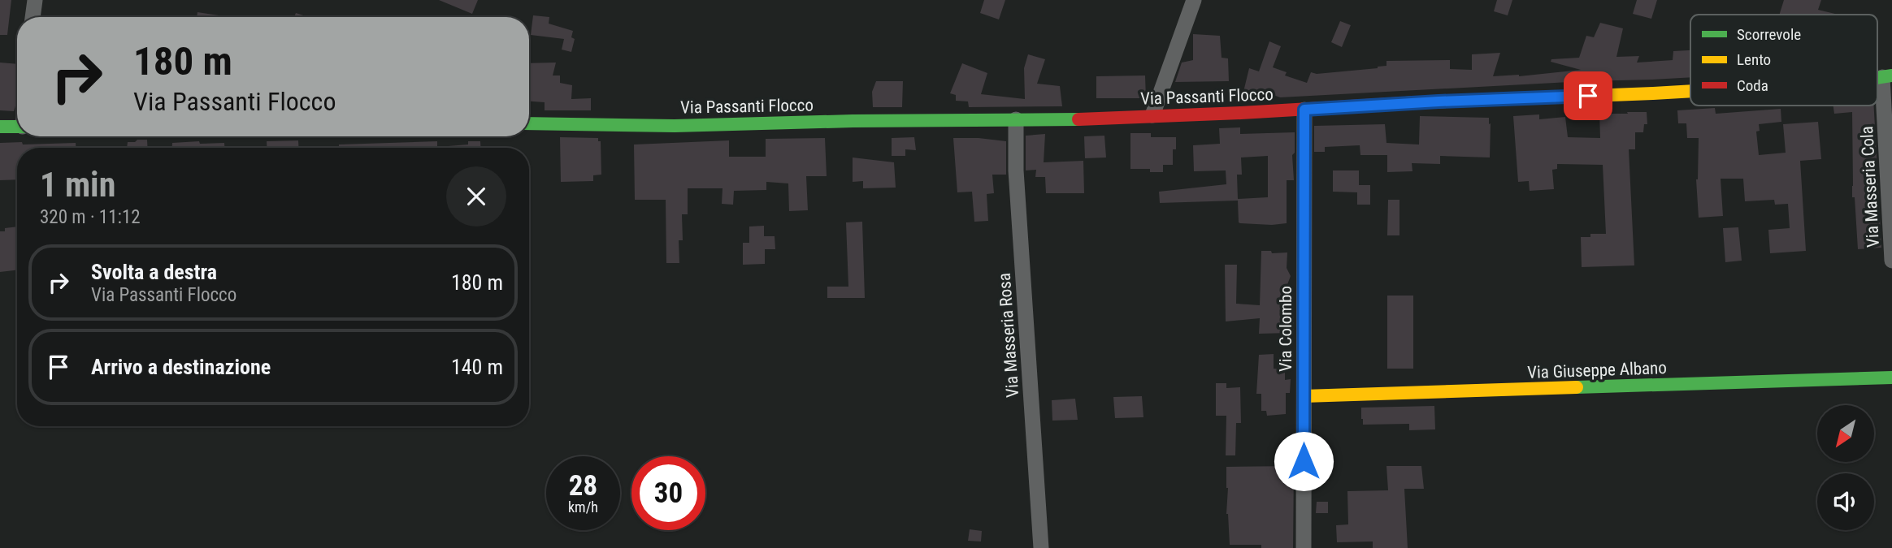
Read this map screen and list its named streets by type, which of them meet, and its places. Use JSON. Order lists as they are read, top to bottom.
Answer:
{
  "streets": {
    "main road": ["Via Passanti Flocco", "Via Giuseppe Albano"],
    "street": ["Via Masseria Cola", "Via Colombo", "Via Masseria Rosa"]
  },
  "crossings": [
    ["Via Passanti Flocco", "Via Colombo"],
    ["Via Passanti Flocco", "Via Masseria Rosa"],
    ["Via Colombo", "Via Giuseppe Albano"]
  ],
  "legend": ["Scorrevole", "Lento", "Coda"],
  "north": "bottom left",
  "page": {
    "turn": ["180 m", "Via Passanti Flocco"],
    "heading": ["1 min", "320 m · 11:12"],
    "list": [
      {
        "name": "Svolta a destra",
        "note": "Via Passanti Flocco",
        "value": "180 m"
      },
      {
        "name": "Arrivo a destinazione",
        "value": "140 m"
      }
    ],
    "speed": "28 km/h",
    "limit": "30"
  }
}
